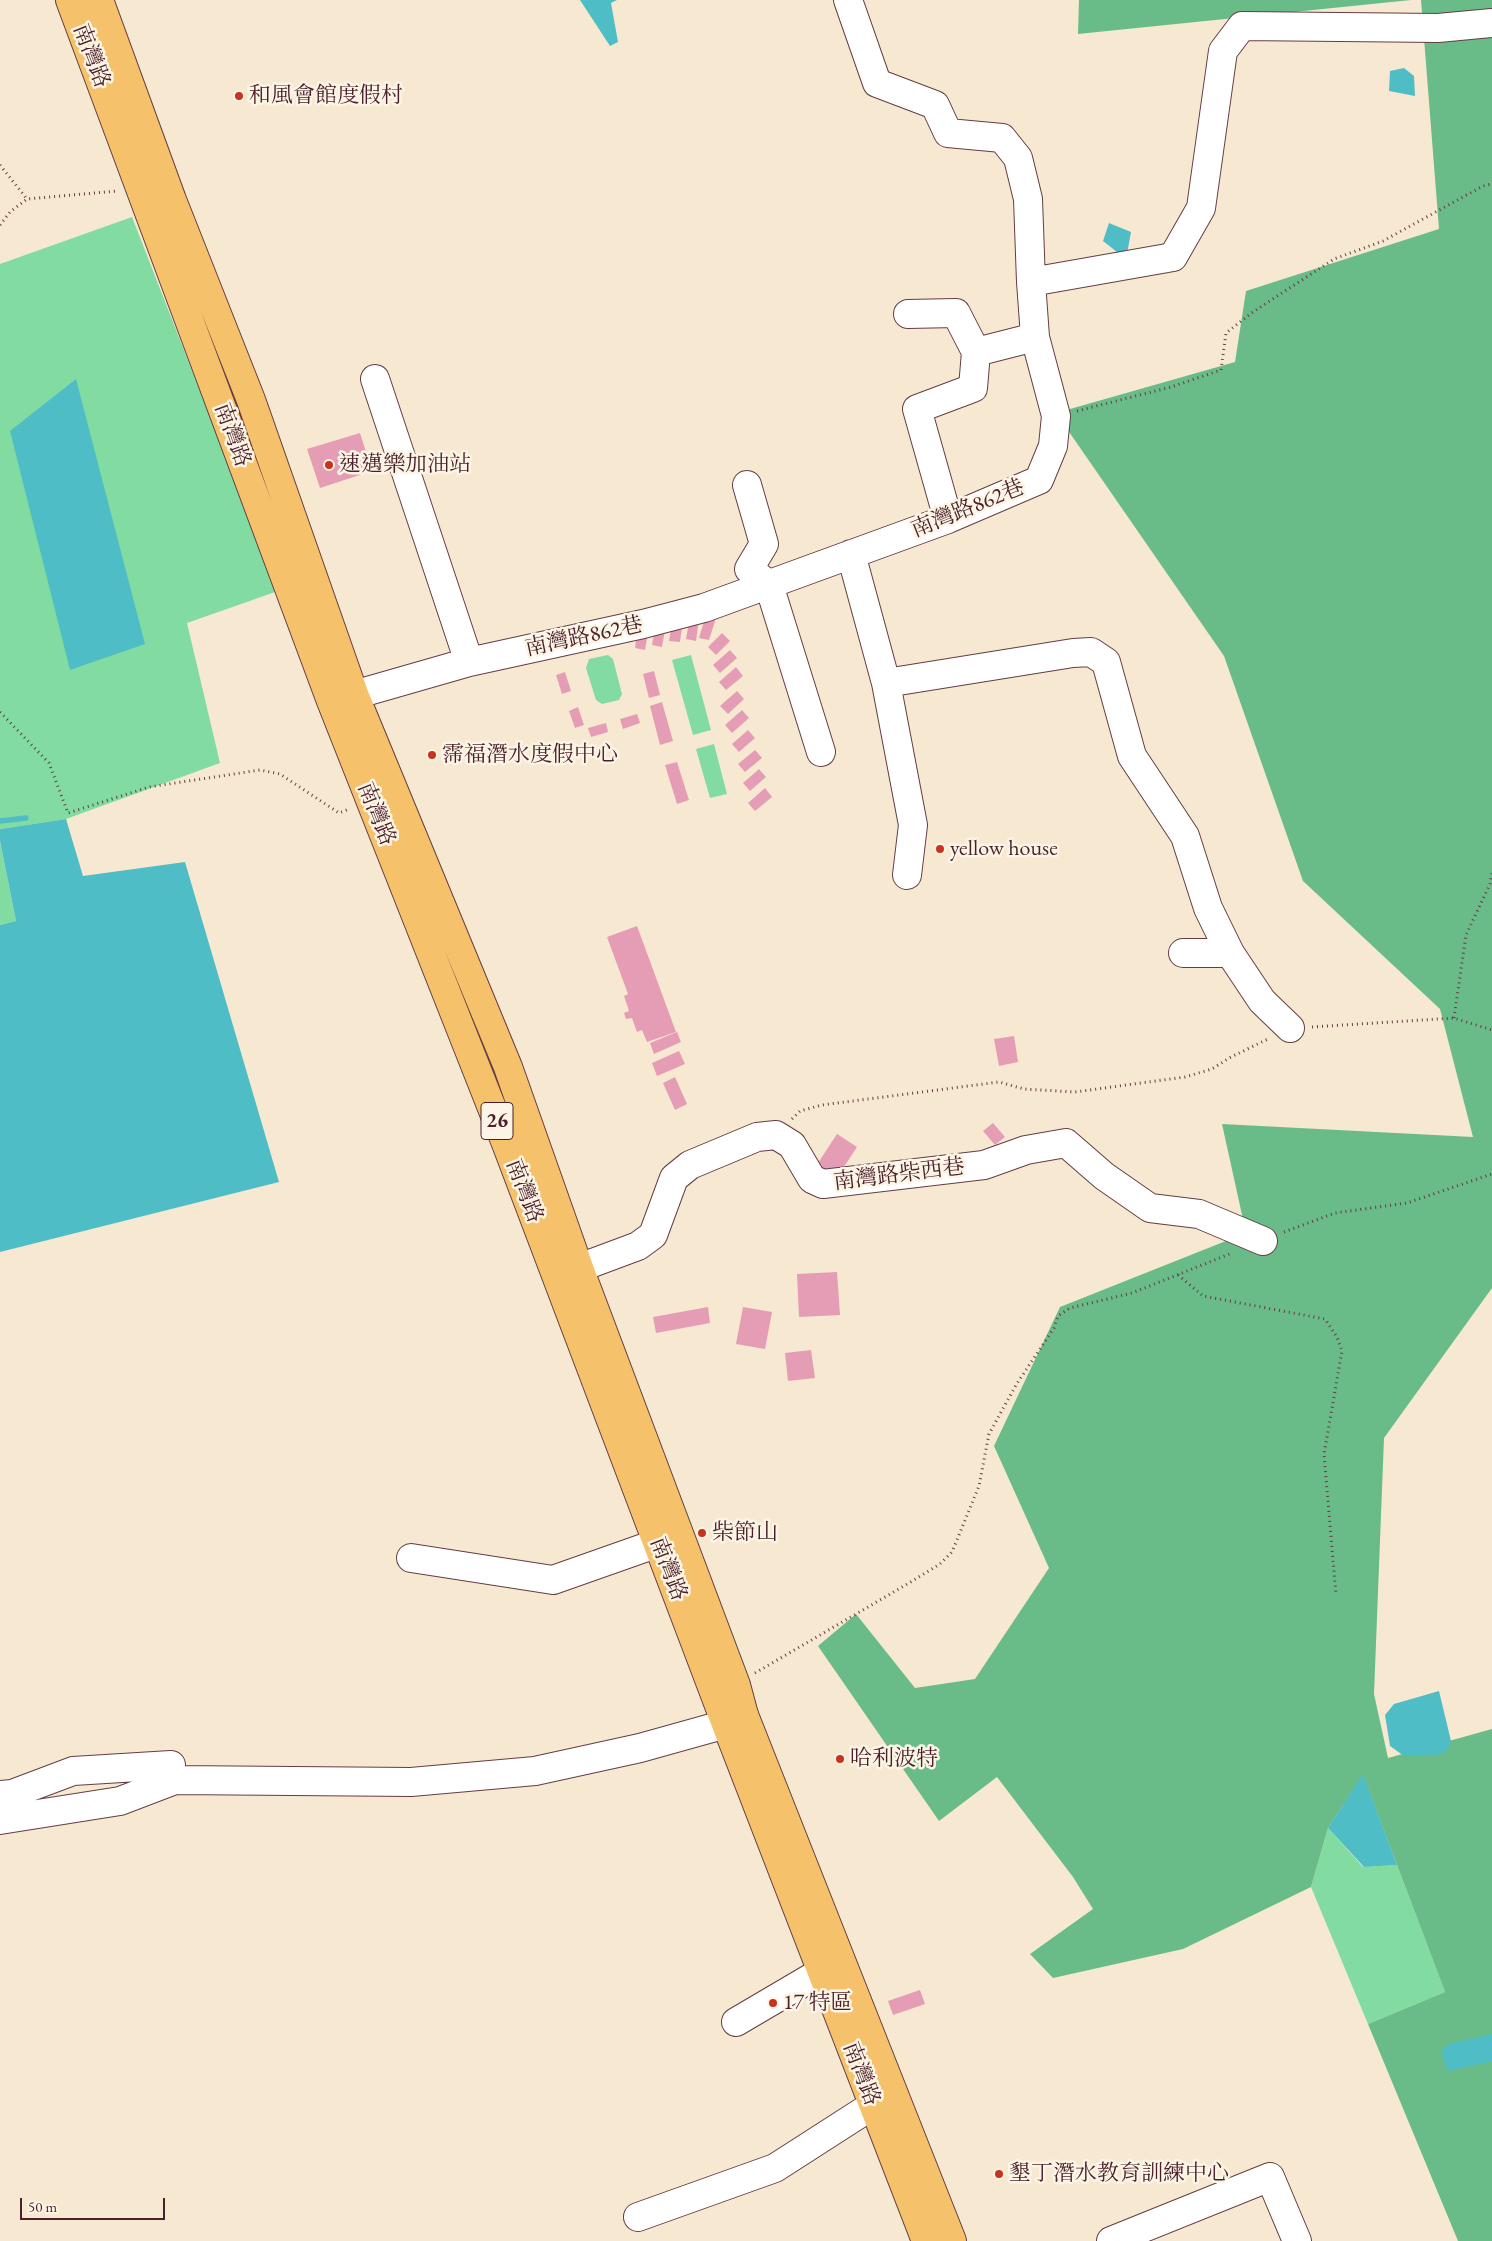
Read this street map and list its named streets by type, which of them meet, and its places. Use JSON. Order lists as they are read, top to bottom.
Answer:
{
  "streets": {
    "main road": ["南灣路", "26"],
    "street": ["南灣路862巷", "南灣路柴西巷"]
  },
  "crossings": [
    ["南灣路", "南灣路862巷"]
  ],
  "places": [
    "和風會館度假村",
    "速邁樂加油站",
    "霈福潛水度假中心",
    "yellow house",
    "柴節山",
    "哈利波特",
    "17 特區",
    "墾丁潛水教育訓練中心"
  ],
  "scale_bar": "50 m"
}
